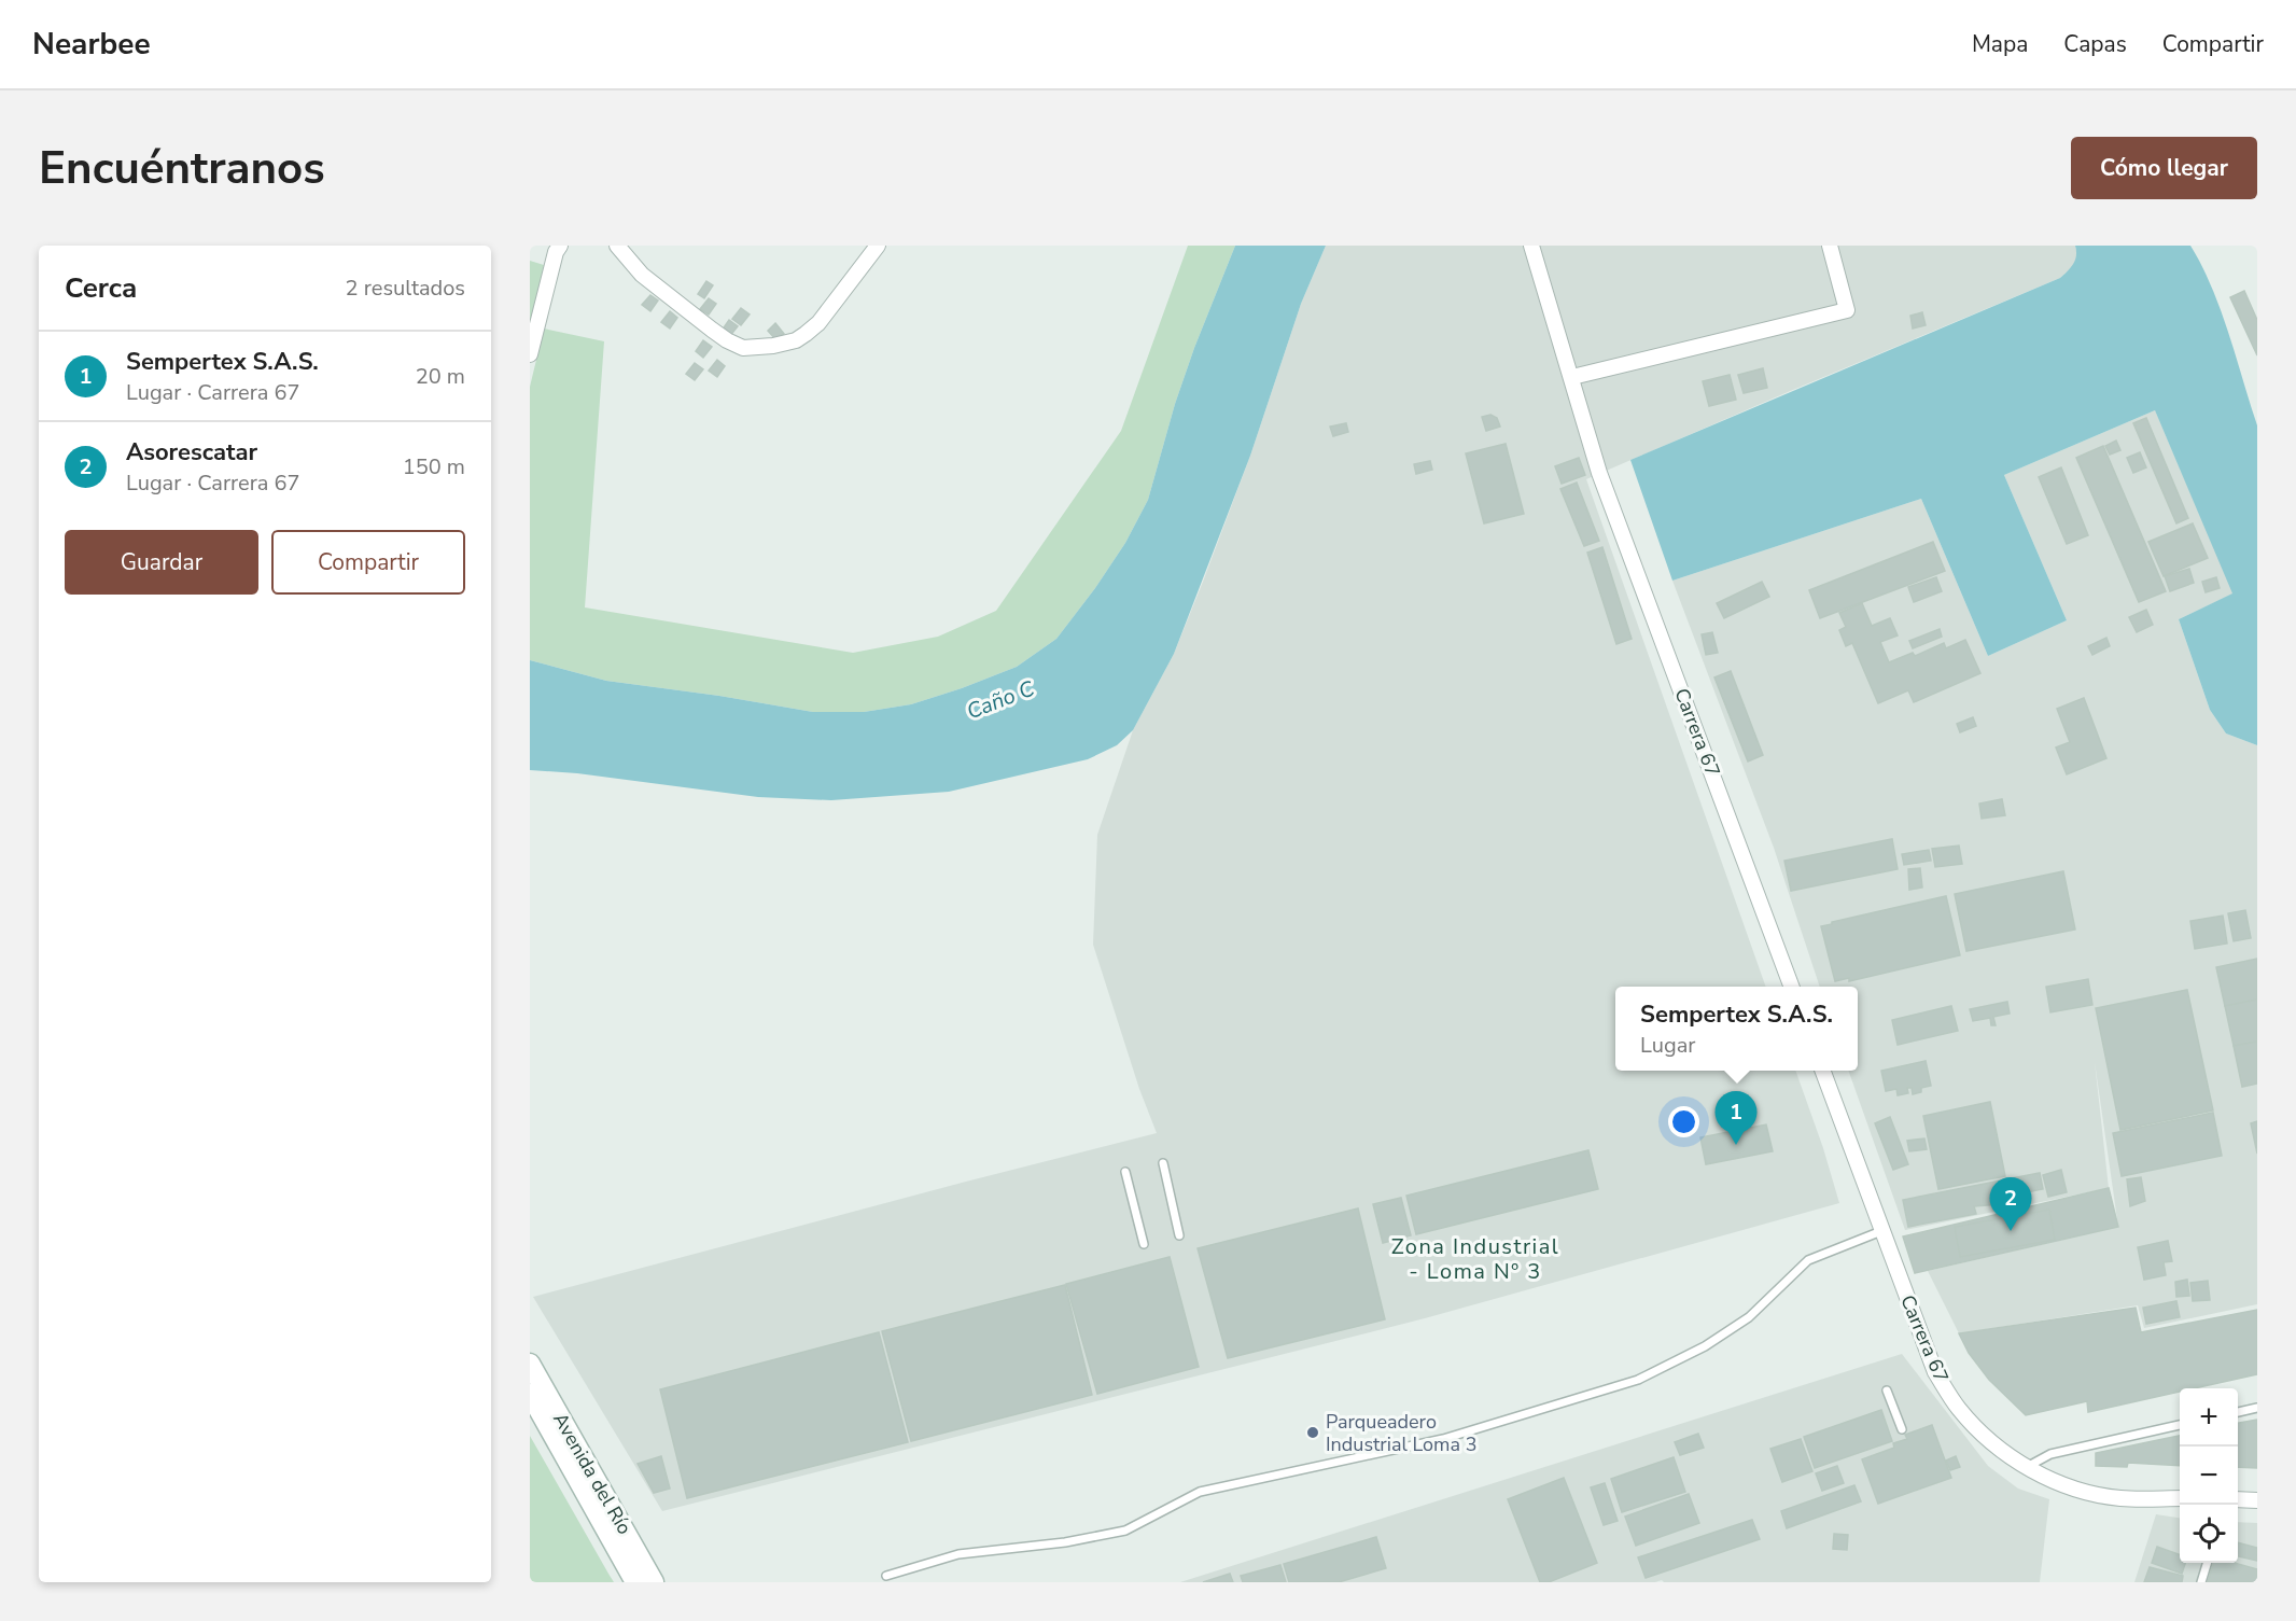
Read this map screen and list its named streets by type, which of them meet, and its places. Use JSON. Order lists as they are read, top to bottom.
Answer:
{
  "streets": {
    "main road": ["Avenida del Río"],
    "street": ["Carrera 67"]
  },
  "districts": ["Zona Industrial - Loma Nº 3"],
  "water": ["Caño C"],
  "places": ["Parqueadero Industrial Loma 3"],
  "page": {
    "header": "Nearbee",
    "nav": ["Mapa", "Capas", "Compartir"],
    "buttons": [
      "Cómo llegar",
      ["Guardar", "Compartir"]
    ],
    "title": "Encuéntranos",
    "heading": ["Cerca", "2 resultados"],
    "list": [
      {
        "mark": "1",
        "name": "Sempertex S.A.S.",
        "note": "Lugar · Carrera 67",
        "value": "20 m"
      },
      {
        "mark": "2",
        "name": "Asorescatar",
        "note": "Lugar · Carrera 67",
        "value": "150 m"
      }
    ],
    "popup": ["Sempertex S.A.S.", "Lugar"],
    "pins": ["1", "2"],
    "map_buttons": ["+", "−"]
  }
}
